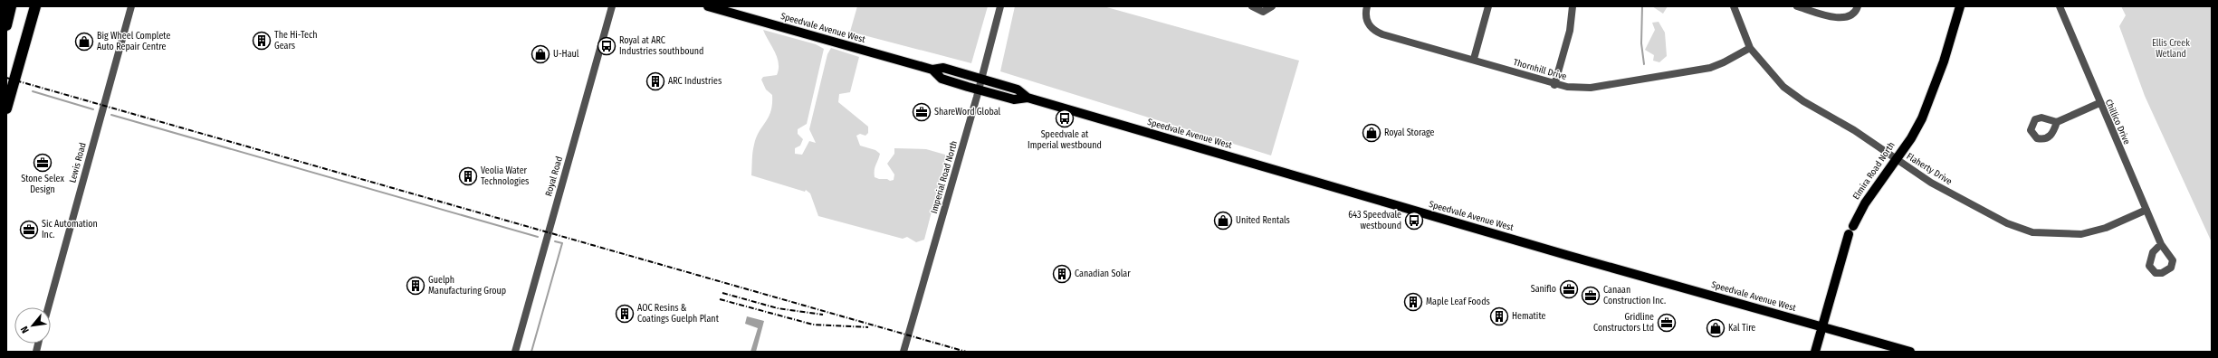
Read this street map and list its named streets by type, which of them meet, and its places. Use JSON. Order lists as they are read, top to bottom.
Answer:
{
  "streets": {
    "main road": ["Speedvale Avenue West", "Elmira Road North"],
    "street": [
      "Thornhill Drive",
      "Chillico Drive",
      "Lewis Road",
      "Flaherty Drive",
      "Royal Road",
      "Imperial Road North"
    ]
  },
  "crossings": [
    ["Speedvale Avenue West", "Elmira Road North"],
    ["Speedvale Avenue West", "Imperial Road North"],
    ["Thornhill Drive", "Flaherty Drive"],
    ["Chillico Drive", "Flaherty Drive"],
    ["Flaherty Drive", "Elmira Road North"]
  ],
  "parks": ["Ellis Creek Wetland"],
  "places": {
    "building": [
      "The Hi-Tech Gears",
      "ARC Industries",
      "Veolia Water Technologies",
      "Canadian Solar",
      "Guelph Manufacturing Group",
      "Maple Leaf Foods",
      "AOC Resins & Coatings Guelph Plant",
      "Hematite"
    ],
    "shop": [
      "Big Wheel Complete Auto Repair Centre",
      "U-Haul",
      "Royal Storage",
      "United Rentals",
      "Kal Tire"
    ],
    "bus stop": ["Royal at ARC Industries southbound", "Speedvale at Imperial westbound", "643 Speedvale westbound"],
    "office": [
      "ShareWord Global",
      "Stone Selex Design",
      "Sic Automation Inc.",
      "Saniflo",
      "Canaan Construction Inc.",
      "Gridline Constructors Ltd"
    ]
  },
  "north": "bottom left"
}
